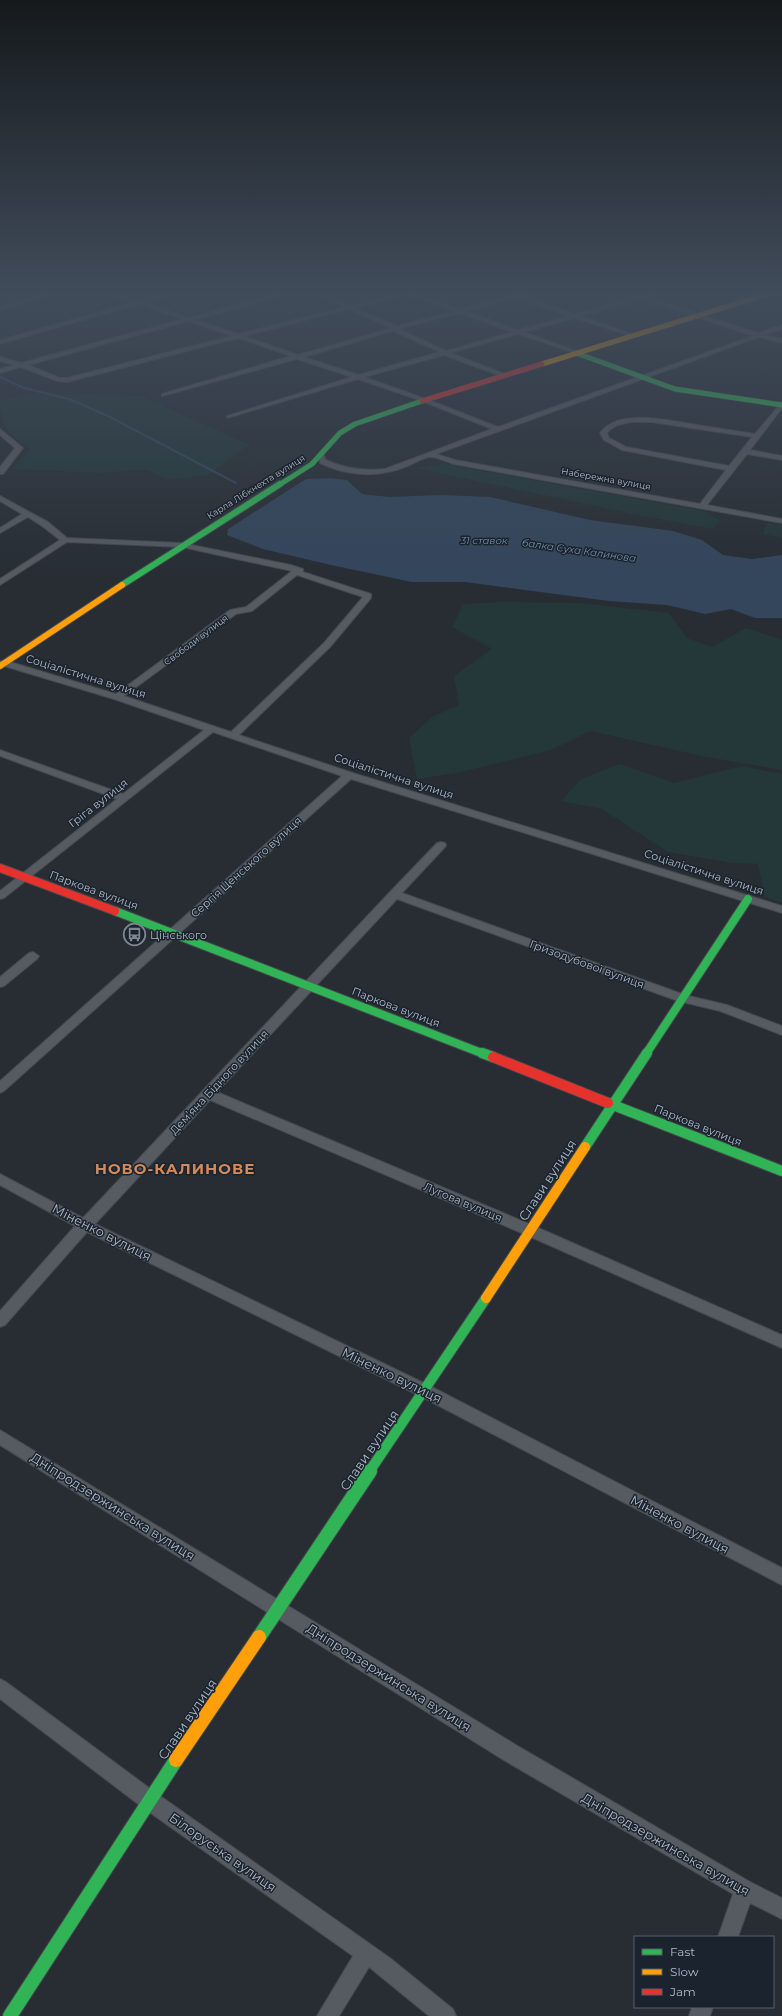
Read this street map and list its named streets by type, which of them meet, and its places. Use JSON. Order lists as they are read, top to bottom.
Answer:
{
  "streets": {
    "street": [
      "Набережна вулиця",
      "Карла Лібкнехта вулиця",
      "Свободи вулиця",
      "Соціалістична вулиця",
      "Гріга вулиця",
      "Сергія Ценського вулиця",
      "Паркова вулиця",
      "Гризодубової вулиця",
      "Дем’яна Бідного вулиця",
      "Слави вулиця",
      "Лугова вулиця",
      "Міненко вулиця",
      "Дніпродзержинська вулиця",
      "Білоруська вулиця"
    ]
  },
  "crossings": [
    ["Карла Лібкнехта вулиця", "Соціалістична вулиця"],
    ["Свободи вулиця", "Соціалістична вулиця"],
    ["Соціалістична вулиця", "Гріга вулиця"],
    ["Соціалістична вулиця", "Сергія Ценського вулиця"],
    ["Соціалістична вулиця", "Слави вулиця"],
    ["Гріга вулиця", "Паркова вулиця"],
    ["Сергія Ценського вулиця", "Паркова вулиця"],
    ["Паркова вулиця", "Дем’яна Бідного вулиця"],
    ["Паркова вулиця", "Слави вулиця"],
    ["Гризодубової вулиця", "Дем’яна Бідного вулиця"],
    ["Гризодубової вулиця", "Слави вулиця"],
    ["Дем’яна Бідного вулиця", "Лугова вулиця"],
    ["Дем’яна Бідного вулиця", "Міненко вулиця"],
    ["Слави вулиця", "Лугова вулиця"],
    ["Слави вулиця", "Міненко вулиця"],
    ["Слави вулиця", "Дніпродзержинська вулиця"],
    ["Слави вулиця", "Білоруська вулиця"]
  ],
  "districts": ["НОВО-КАЛИНОВЕ"],
  "water": ["31 ставок", "балка Суха Калинова"],
  "places": {
    "bus stop": ["Цінського"]
  },
  "legend": ["Fast", "Slow", "Jam"]
}
